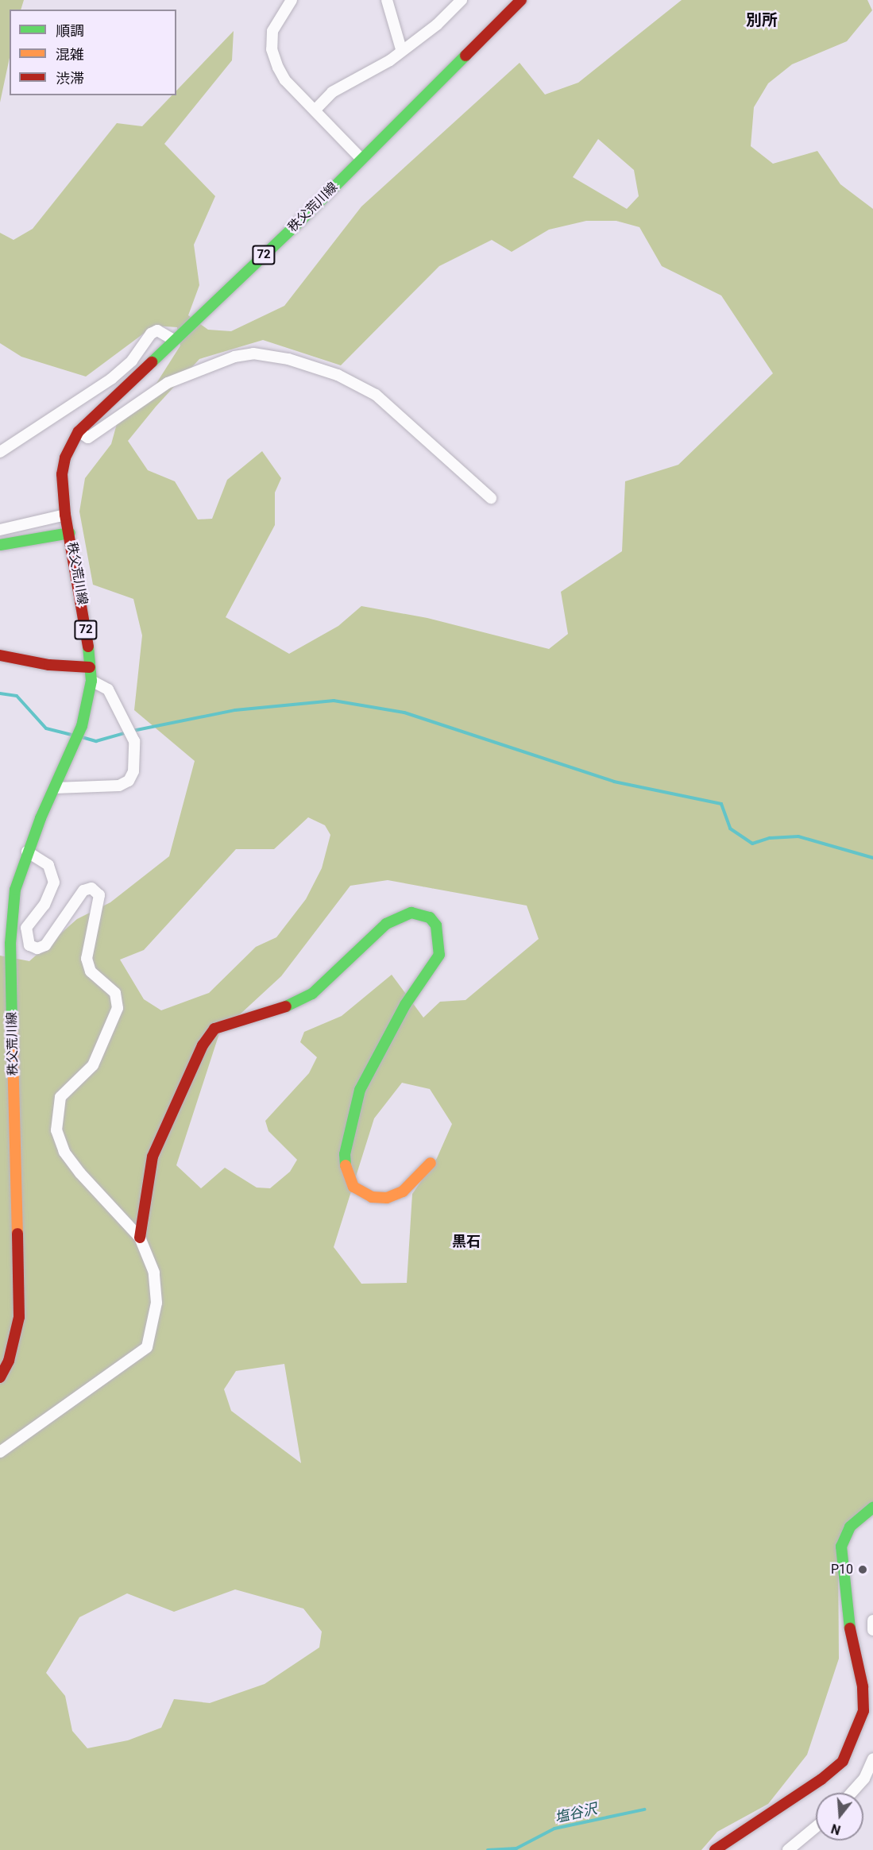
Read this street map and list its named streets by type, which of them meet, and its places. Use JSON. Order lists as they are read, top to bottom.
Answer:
{
  "streets": {
    "main road": ["秩父荒川線", "72"]
  },
  "districts": ["別所", "黒石"],
  "water": ["塩谷沢"],
  "places": ["P10"],
  "legend": ["順調", "混雑", "渋滞"],
  "north": "bottom"
}
